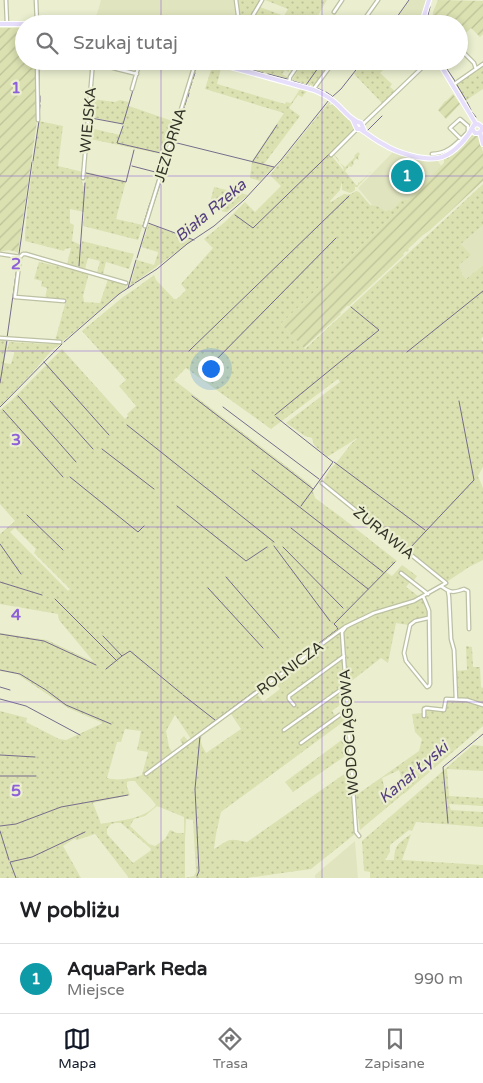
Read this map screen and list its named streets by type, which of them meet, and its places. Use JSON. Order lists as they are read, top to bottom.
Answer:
{
  "streets": {
    "street": [
      "WIEJSKA",
      "JEZIORNA",
      "ŻURAWIA",
      "ROLNICZA",
      "WODOCIĄGOWA"
    ]
  },
  "crossings": [
    ["ŻURAWIA", "ROLNICZA"],
    ["ROLNICZA", "WODOCIĄGOWA"]
  ],
  "water": ["Biała Rzeka", "Kanał Łyski"],
  "page": {
    "search": "Szukaj tutaj",
    "pins": "1",
    "heading": "W pobliżu",
    "list": [
      {
        "mark": "1",
        "name": "AquaPark Reda",
        "note": "Miejsce",
        "value": "990 m"
      }
    ],
    "nav": ["Mapa", "Trasa", "Zapisane"]
  },
  "grid": {
    "rows": [
      "1",
      "2",
      "3",
      "4",
      "5"
    ]
  }
}
